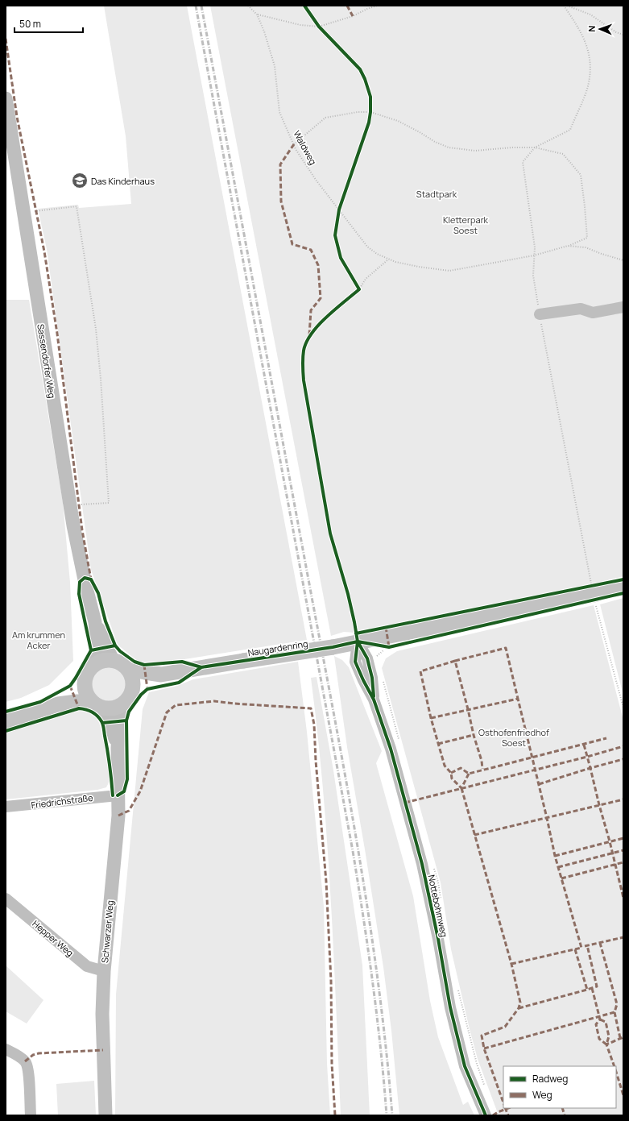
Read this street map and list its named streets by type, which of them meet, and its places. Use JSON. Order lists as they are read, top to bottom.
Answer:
{
  "streets": {
    "main road": ["Naugardenring"],
    "street": [
      "Sassendorfer Weg",
      "Friedrichstraße",
      "Nottebohmweg",
      "Schwarzer Weg",
      "Hepper Weg"
    ],
    "path": ["Waldweg"]
  },
  "crossings": [
    ["Sassendorfer Weg", "Naugardenring"],
    ["Sassendorfer Weg", "Schwarzer Weg"],
    ["Naugardenring", "Nottebohmweg"],
    ["Naugardenring", "Schwarzer Weg"],
    ["Friedrichstraße", "Schwarzer Weg"],
    ["Schwarzer Weg", "Hepper Weg"]
  ],
  "parks": [
    "Stadtpark",
    "Kletterpark Soest",
    "Am krummen Acker",
    "Osthofenfriedhof Soest"
  ],
  "places": {
    "school or university": ["Das Kinderhaus"]
  },
  "legend": ["Radweg", "Weg"],
  "scale_bar": "50 m",
  "north": "left"
}
